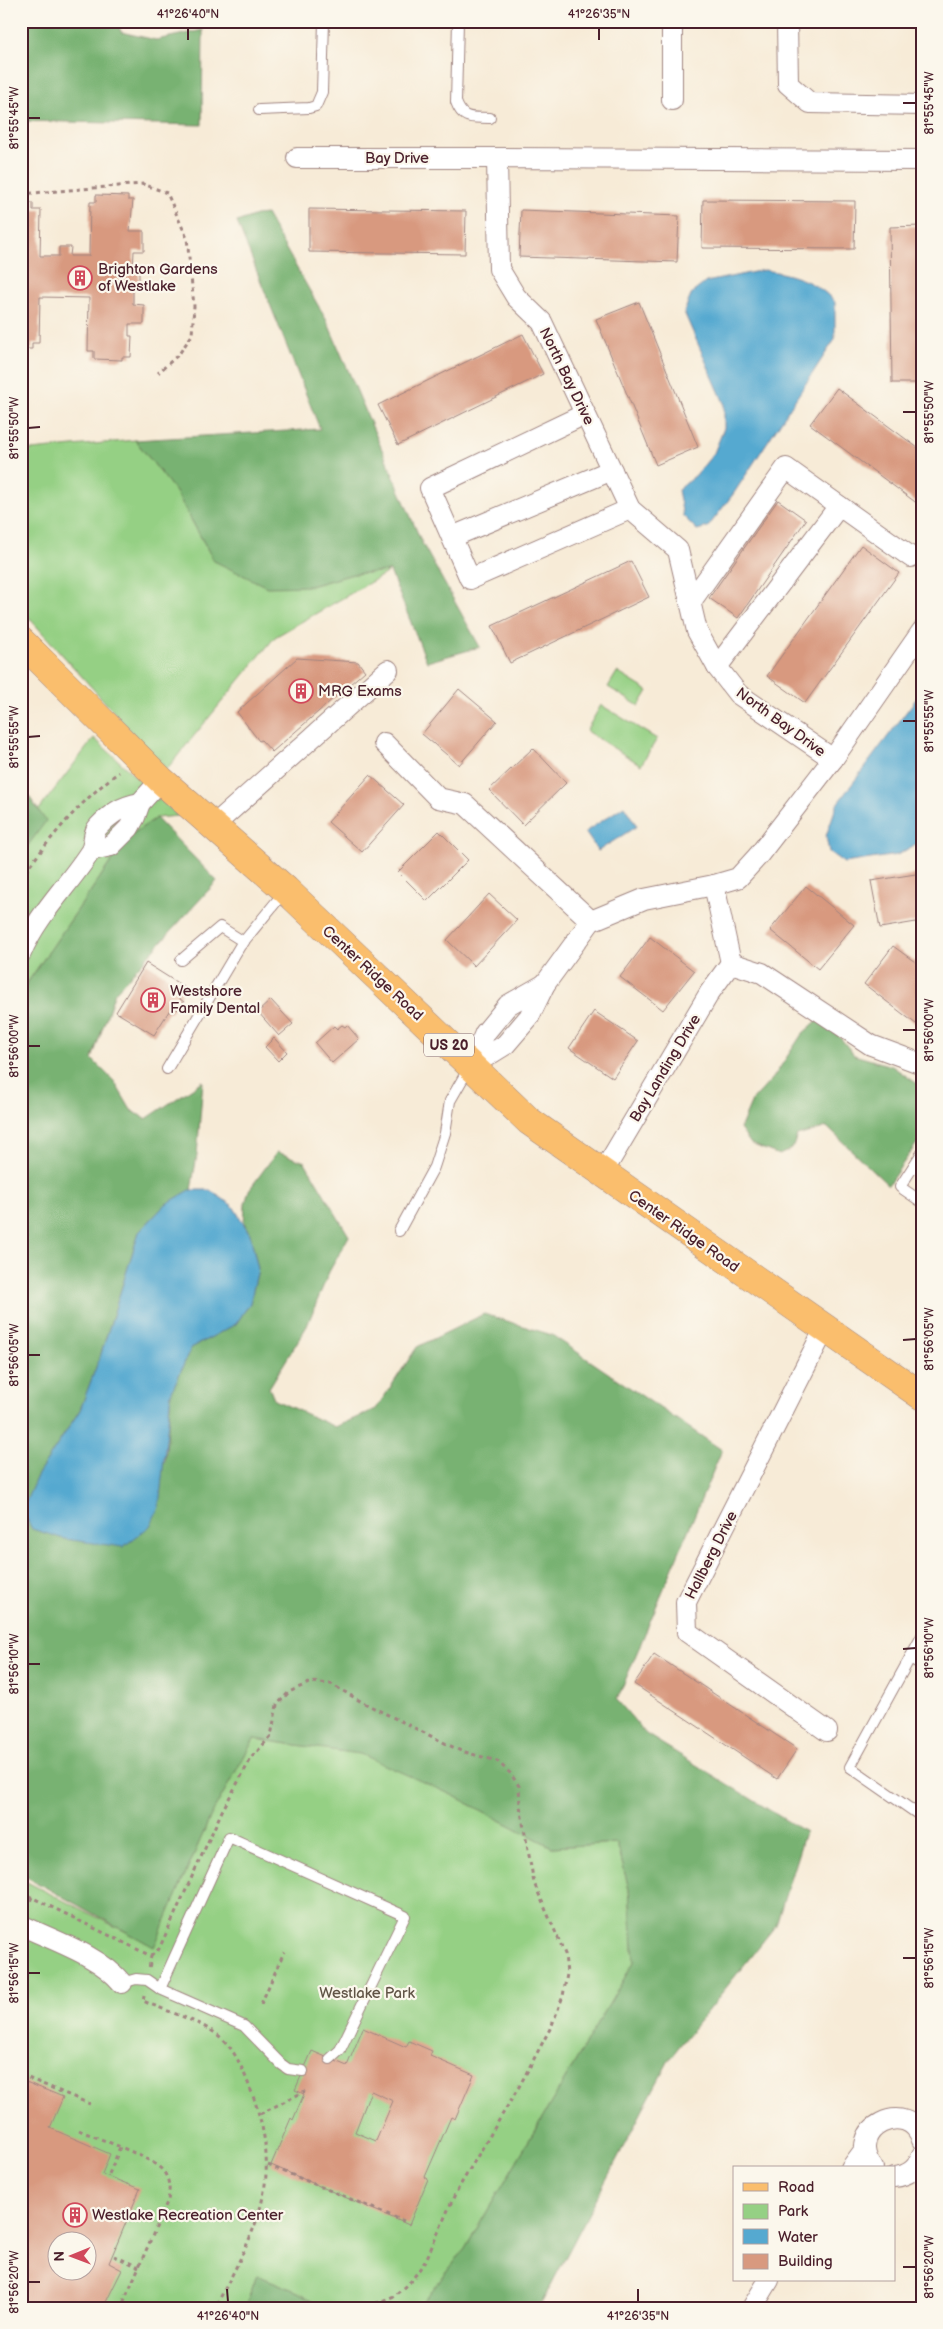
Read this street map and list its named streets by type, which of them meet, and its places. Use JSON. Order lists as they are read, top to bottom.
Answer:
{
  "streets": {
    "main road": ["Center Ridge Road", "US 20"],
    "street": [
      "Bay Drive",
      "North Bay Drive",
      "Bay Landing Drive",
      "Hallberg Drive"
    ]
  },
  "crossings": [
    ["Bay Drive", "North Bay Drive"],
    ["Center Ridge Road", "Bay Landing Drive"],
    ["Center Ridge Road", "Hallberg Drive"]
  ],
  "parks": ["Westlake Park"],
  "places": {
    "building": [
      "Brighton Gardens of Westlake",
      "MRG Exams",
      "Westshore Family Dental",
      "Westlake Recreation Center"
    ]
  },
  "legend": [
    "Road",
    "Park",
    "Water",
    "Building"
  ],
  "north": "left",
  "coordinates": [
    "41°26'40\"N",
    "41°26'35\"N",
    "81°55'45\"W",
    "81°55'50\"W",
    "81°55'55\"W",
    "81°56'00\"W",
    "81°56'05\"W",
    "81°56'10\"W",
    "81°56'15\"W",
    "81°56'20\"W"
  ]
}
